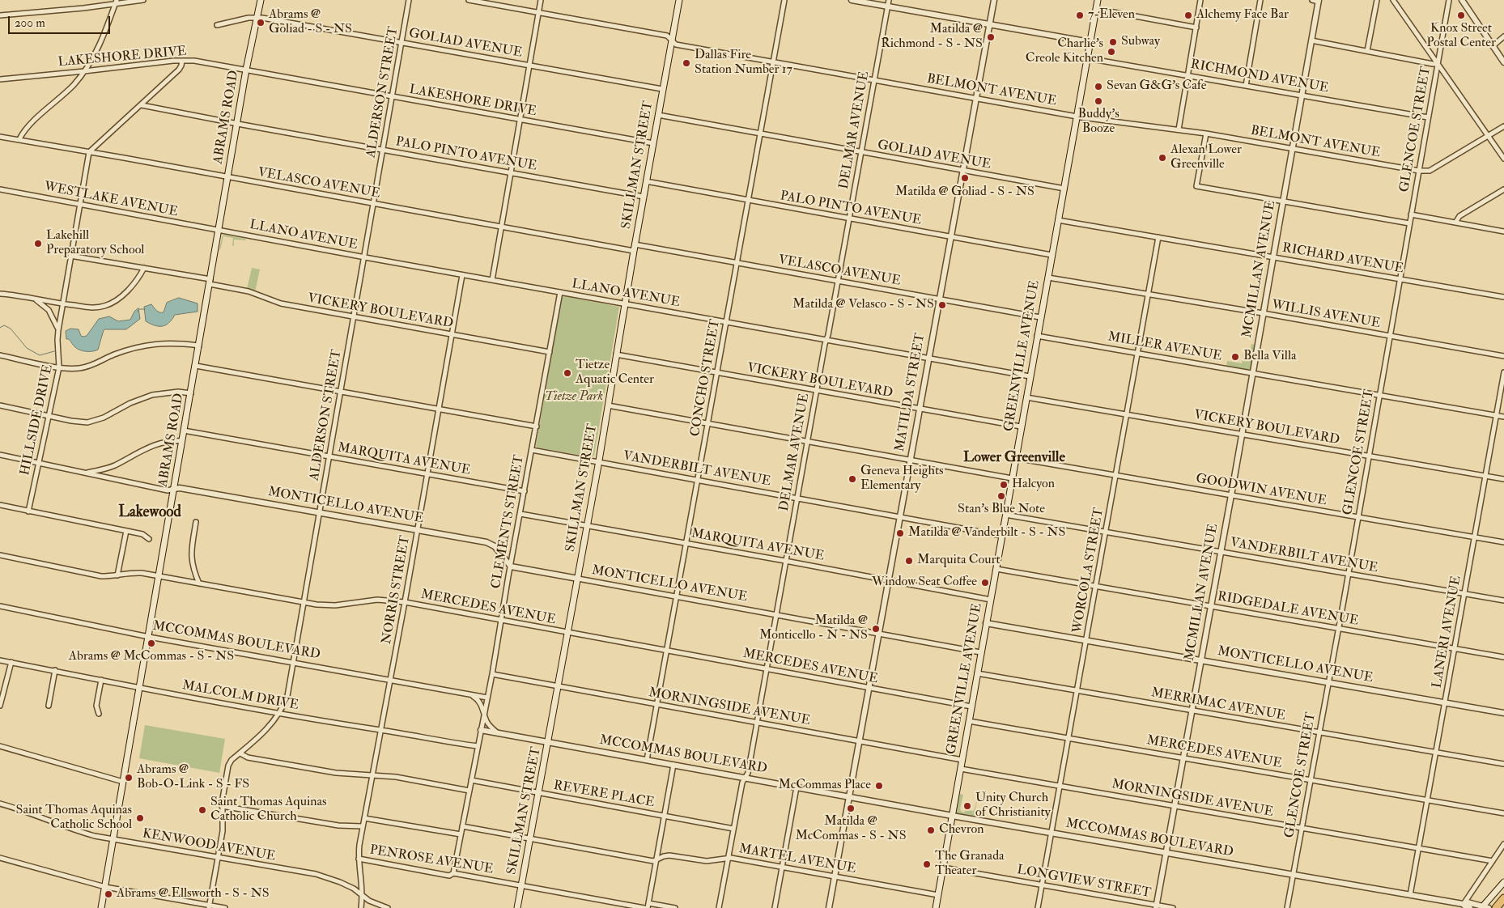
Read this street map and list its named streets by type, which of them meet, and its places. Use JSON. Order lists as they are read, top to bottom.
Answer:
{
  "streets": {
    "main road": ["ABRAMS ROAD", "SKILLMAN STREET", "GREENVILLE AVENUE"],
    "street": [
      "GOLIAD AVENUE",
      "LAKESHORE DRIVE",
      "RICHMOND AVENUE",
      "BELMONT AVENUE",
      "ALDERSON STREET",
      "GLENCOE STREET",
      "DELMAR AVENUE",
      "PALO PINTO AVENUE",
      "VELASCO AVENUE",
      "WESTLAKE AVENUE",
      "LLANO AVENUE",
      "RICHARD AVENUE",
      "MCMILLAN AVENUE",
      "VICKERY BOULEVARD",
      "WILLIS AVENUE",
      "MILLER AVENUE",
      "CONCHO STREET",
      "MATILDA STREET",
      "HILLSIDE DRIVE",
      "MARQUITA AVENUE",
      "VANDERBILT AVENUE",
      "GOODWIN AVENUE",
      "MONTICELLO AVENUE",
      "CLEMENTS STREET",
      "WORCOLA STREET",
      "NORRIS STREET",
      "MERCEDES AVENUE",
      "RIDGEDALE AVENUE",
      "LANERI AVENUE",
      "MCCOMMAS BOULEVARD",
      "MALCOLM DRIVE",
      "MERRIMAC AVENUE",
      "MORNINGSIDE AVENUE",
      "REVERE PLACE",
      "KENWOOD AVENUE",
      "MARTEL AVENUE",
      "PENROSE AVENUE",
      "LONGVIEW STREET"
    ]
  },
  "crossings": [
    ["GOLIAD AVENUE", "ALDERSON STREET"],
    ["GOLIAD AVENUE", "ABRAMS ROAD"],
    ["GOLIAD AVENUE", "DELMAR AVENUE"],
    ["GOLIAD AVENUE", "SKILLMAN STREET"],
    ["GOLIAD AVENUE", "GREENVILLE AVENUE"],
    ["GOLIAD AVENUE", "CONCHO STREET"],
    ["GOLIAD AVENUE", "MATILDA STREET"],
    ["LAKESHORE DRIVE", "ALDERSON STREET"],
    ["LAKESHORE DRIVE", "ABRAMS ROAD"],
    ["LAKESHORE DRIVE", "SKILLMAN STREET"],
    ["RICHMOND AVENUE", "GLENCOE STREET"],
    ["RICHMOND AVENUE", "MCMILLAN AVENUE"],
    ["RICHMOND AVENUE", "GREENVILLE AVENUE"],
    ["BELMONT AVENUE", "GLENCOE STREET"],
    ["BELMONT AVENUE", "DELMAR AVENUE"],
    ["BELMONT AVENUE", "SKILLMAN STREET"],
    ["BELMONT AVENUE", "MCMILLAN AVENUE"],
    ["BELMONT AVENUE", "GREENVILLE AVENUE"],
    ["BELMONT AVENUE", "CONCHO STREET"],
    ["BELMONT AVENUE", "MATILDA STREET"],
    ["ALDERSON STREET", "PALO PINTO AVENUE"],
    ["ALDERSON STREET", "VELASCO AVENUE"],
    ["ALDERSON STREET", "LLANO AVENUE"],
    ["ALDERSON STREET", "VICKERY BOULEVARD"],
    ["ALDERSON STREET", "MARQUITA AVENUE"],
    ["ALDERSON STREET", "MONTICELLO AVENUE"],
    ["ALDERSON STREET", "MERCEDES AVENUE"],
    ["ALDERSON STREET", "MCCOMMAS BOULEVARD"],
    ["ALDERSON STREET", "MALCOLM DRIVE"],
    ["ALDERSON STREET", "KENWOOD AVENUE"],
    ["ABRAMS ROAD", "PALO PINTO AVENUE"],
    ["ABRAMS ROAD", "VELASCO AVENUE"],
    ["ABRAMS ROAD", "WESTLAKE AVENUE"],
    ["ABRAMS ROAD", "LLANO AVENUE"],
    ["ABRAMS ROAD", "VICKERY BOULEVARD"],
    ["ABRAMS ROAD", "MARQUITA AVENUE"],
    ["ABRAMS ROAD", "MONTICELLO AVENUE"],
    ["ABRAMS ROAD", "MERCEDES AVENUE"],
    ["ABRAMS ROAD", "MCCOMMAS BOULEVARD"],
    ["ABRAMS ROAD", "MALCOLM DRIVE"],
    ["ABRAMS ROAD", "KENWOOD AVENUE"],
    ["GLENCOE STREET", "RICHARD AVENUE"],
    ["GLENCOE STREET", "VICKERY BOULEVARD"],
    ["GLENCOE STREET", "WILLIS AVENUE"],
    ["GLENCOE STREET", "MILLER AVENUE"],
    ["GLENCOE STREET", "VANDERBILT AVENUE"],
    ["GLENCOE STREET", "GOODWIN AVENUE"],
    ["GLENCOE STREET", "MONTICELLO AVENUE"],
    ["GLENCOE STREET", "MERCEDES AVENUE"],
    ["GLENCOE STREET", "RIDGEDALE AVENUE"],
    ["GLENCOE STREET", "MCCOMMAS BOULEVARD"],
    ["GLENCOE STREET", "MERRIMAC AVENUE"],
    ["GLENCOE STREET", "MORNINGSIDE AVENUE"],
    ["DELMAR AVENUE", "PALO PINTO AVENUE"],
    ["DELMAR AVENUE", "VELASCO AVENUE"],
    ["DELMAR AVENUE", "LLANO AVENUE"],
    ["DELMAR AVENUE", "VICKERY BOULEVARD"],
    ["DELMAR AVENUE", "MARQUITA AVENUE"],
    ["DELMAR AVENUE", "VANDERBILT AVENUE"],
    ["DELMAR AVENUE", "MONTICELLO AVENUE"],
    ["DELMAR AVENUE", "MERCEDES AVENUE"],
    ["DELMAR AVENUE", "MCCOMMAS BOULEVARD"],
    ["DELMAR AVENUE", "MORNINGSIDE AVENUE"],
    ["DELMAR AVENUE", "REVERE PLACE"],
    ["DELMAR AVENUE", "MARTEL AVENUE"],
    ["PALO PINTO AVENUE", "SKILLMAN STREET"],
    ["PALO PINTO AVENUE", "GREENVILLE AVENUE"],
    ["PALO PINTO AVENUE", "CONCHO STREET"],
    ["PALO PINTO AVENUE", "MATILDA STREET"],
    ["SKILLMAN STREET", "VELASCO AVENUE"],
    ["SKILLMAN STREET", "LLANO AVENUE"],
    ["SKILLMAN STREET", "VICKERY BOULEVARD"],
    ["SKILLMAN STREET", "MARQUITA AVENUE"],
    ["SKILLMAN STREET", "VANDERBILT AVENUE"],
    ["SKILLMAN STREET", "MONTICELLO AVENUE"],
    ["SKILLMAN STREET", "MERCEDES AVENUE"],
    ["SKILLMAN STREET", "MCCOMMAS BOULEVARD"],
    ["SKILLMAN STREET", "MORNINGSIDE AVENUE"],
    ["SKILLMAN STREET", "REVERE PLACE"],
    ["SKILLMAN STREET", "MARTEL AVENUE"],
    ["SKILLMAN STREET", "PENROSE AVENUE"],
    ["VELASCO AVENUE", "GREENVILLE AVENUE"],
    ["VELASCO AVENUE", "CONCHO STREET"],
    ["VELASCO AVENUE", "MATILDA STREET"],
    ["VELASCO AVENUE", "HILLSIDE DRIVE"],
    ["WESTLAKE AVENUE", "LLANO AVENUE"],
    ["WESTLAKE AVENUE", "HILLSIDE DRIVE"],
    ["LLANO AVENUE", "GREENVILLE AVENUE"],
    ["LLANO AVENUE", "CONCHO STREET"],
    ["LLANO AVENUE", "MATILDA STREET"],
    ["LLANO AVENUE", "CLEMENTS STREET"],
    ["LLANO AVENUE", "NORRIS STREET"],
    ["RICHARD AVENUE", "MCMILLAN AVENUE"],
    ["RICHARD AVENUE", "GREENVILLE AVENUE"],
    ["RICHARD AVENUE", "WORCOLA STREET"],
    ["MCMILLAN AVENUE", "VICKERY BOULEVARD"],
    ["MCMILLAN AVENUE", "WILLIS AVENUE"],
    ["MCMILLAN AVENUE", "MILLER AVENUE"],
    ["MCMILLAN AVENUE", "VANDERBILT AVENUE"],
    ["MCMILLAN AVENUE", "GOODWIN AVENUE"],
    ["MCMILLAN AVENUE", "MONTICELLO AVENUE"],
    ["MCMILLAN AVENUE", "MERCEDES AVENUE"],
    ["MCMILLAN AVENUE", "RIDGEDALE AVENUE"],
    ["MCMILLAN AVENUE", "MCCOMMAS BOULEVARD"],
    ["MCMILLAN AVENUE", "MERRIMAC AVENUE"],
    ["MCMILLAN AVENUE", "MORNINGSIDE AVENUE"],
    ["MCMILLAN AVENUE", "LONGVIEW STREET"],
    ["VICKERY BOULEVARD", "GREENVILLE AVENUE"],
    ["VICKERY BOULEVARD", "CONCHO STREET"],
    ["VICKERY BOULEVARD", "MATILDA STREET"],
    ["VICKERY BOULEVARD", "HILLSIDE DRIVE"],
    ["VICKERY BOULEVARD", "CLEMENTS STREET"],
    ["VICKERY BOULEVARD", "WORCOLA STREET"],
    ["VICKERY BOULEVARD", "NORRIS STREET"],
    ["VICKERY BOULEVARD", "LANERI AVENUE"],
    ["WILLIS AVENUE", "GREENVILLE AVENUE"],
    ["WILLIS AVENUE", "WORCOLA STREET"],
    ["MILLER AVENUE", "GREENVILLE AVENUE"],
    ["MILLER AVENUE", "WORCOLA STREET"],
    ["MILLER AVENUE", "LANERI AVENUE"],
    ["GREENVILLE AVENUE", "MARQUITA AVENUE"],
    ["GREENVILLE AVENUE", "VANDERBILT AVENUE"],
    ["GREENVILLE AVENUE", "GOODWIN AVENUE"],
    ["GREENVILLE AVENUE", "MONTICELLO AVENUE"],
    ["GREENVILLE AVENUE", "MERCEDES AVENUE"],
    ["GREENVILLE AVENUE", "RIDGEDALE AVENUE"],
    ["GREENVILLE AVENUE", "MCCOMMAS BOULEVARD"],
    ["GREENVILLE AVENUE", "MERRIMAC AVENUE"],
    ["GREENVILLE AVENUE", "MORNINGSIDE AVENUE"],
    ["GREENVILLE AVENUE", "MARTEL AVENUE"],
    ["GREENVILLE AVENUE", "LONGVIEW STREET"],
    ["CONCHO STREET", "MARQUITA AVENUE"],
    ["CONCHO STREET", "VANDERBILT AVENUE"],
    ["CONCHO STREET", "MONTICELLO AVENUE"],
    ["CONCHO STREET", "MERCEDES AVENUE"],
    ["CONCHO STREET", "MCCOMMAS BOULEVARD"],
    ["CONCHO STREET", "MORNINGSIDE AVENUE"],
    ["MATILDA STREET", "MARQUITA AVENUE"],
    ["MATILDA STREET", "VANDERBILT AVENUE"],
    ["MATILDA STREET", "MONTICELLO AVENUE"],
    ["MATILDA STREET", "MERCEDES AVENUE"],
    ["MATILDA STREET", "MCCOMMAS BOULEVARD"],
    ["MATILDA STREET", "MORNINGSIDE AVENUE"],
    ["MATILDA STREET", "MARTEL AVENUE"],
    ["MARQUITA AVENUE", "CLEMENTS STREET"],
    ["MARQUITA AVENUE", "NORRIS STREET"],
    ["VANDERBILT AVENUE", "CLEMENTS STREET"],
    ["VANDERBILT AVENUE", "WORCOLA STREET"],
    ["VANDERBILT AVENUE", "LANERI AVENUE"],
    ["GOODWIN AVENUE", "WORCOLA STREET"],
    ["GOODWIN AVENUE", "LANERI AVENUE"],
    ["MONTICELLO AVENUE", "CLEMENTS STREET"],
    ["MONTICELLO AVENUE", "WORCOLA STREET"],
    ["MONTICELLO AVENUE", "NORRIS STREET"],
    ["MONTICELLO AVENUE", "LANERI AVENUE"],
    ["CLEMENTS STREET", "MERCEDES AVENUE"],
    ["CLEMENTS STREET", "MCCOMMAS BOULEVARD"],
    ["CLEMENTS STREET", "MALCOLM DRIVE"],
    ["CLEMENTS STREET", "MORNINGSIDE AVENUE"],
    ["CLEMENTS STREET", "REVERE PLACE"],
    ["CLEMENTS STREET", "MARTEL AVENUE"],
    ["CLEMENTS STREET", "PENROSE AVENUE"],
    ["WORCOLA STREET", "MERCEDES AVENUE"],
    ["WORCOLA STREET", "RIDGEDALE AVENUE"],
    ["WORCOLA STREET", "MCCOMMAS BOULEVARD"],
    ["WORCOLA STREET", "MERRIMAC AVENUE"],
    ["WORCOLA STREET", "MORNINGSIDE AVENUE"],
    ["WORCOLA STREET", "LONGVIEW STREET"],
    ["NORRIS STREET", "MERCEDES AVENUE"],
    ["NORRIS STREET", "MCCOMMAS BOULEVARD"],
    ["NORRIS STREET", "MALCOLM DRIVE"],
    ["NORRIS STREET", "KENWOOD AVENUE"],
    ["NORRIS STREET", "PENROSE AVENUE"],
    ["MERCEDES AVENUE", "LANERI AVENUE"],
    ["RIDGEDALE AVENUE", "LANERI AVENUE"],
    ["LANERI AVENUE", "MCCOMMAS BOULEVARD"],
    ["LANERI AVENUE", "MERRIMAC AVENUE"],
    ["LANERI AVENUE", "MORNINGSIDE AVENUE"]
  ],
  "districts": ["Lower Greenville", "Lakewood"],
  "parks": ["Tietze Park"],
  "places": [
    "7-Eleven",
    "Alchemy Face Bar",
    "Knox Street Postal Center",
    "Abrams @ Goliad - S - NS",
    "Matilda @ Richmond - S - NS",
    "Subway",
    "Charlie's Creole Kitchen",
    "Dallas Fire Station Number 17",
    "Sevan G&G's Cafe",
    "Buddy's Booze",
    "Alexan Lower Greenville",
    "Matilda @ Goliad - S - NS",
    "Lakehill Preparatory School",
    "Matilda @ Velasco - S - NS",
    "Bella Villa",
    "Tietze Aquatic Center",
    "Geneva Heights Elementary",
    "Halcyon",
    "Stan's Blue Note",
    "Matilda @ Vanderbilt - S - NS",
    "Marquita Court",
    "Window Seat Coffee",
    "Matilda @ Monticello - N - NS",
    "Abrams @ McCommas - S - NS",
    "Abrams @ Bob-O-Link - S - FS",
    "McCommas Place",
    "Unity Church of Christianity",
    "Matilda @ McCommas - S - NS",
    "Saint Thomas Aquinas Catholic Church",
    "Saint Thomas Aquinas Catholic School",
    "Chevron",
    "The Granada Theater",
    "Abrams @ Ellsworth - S - NS"
  ],
  "scale_bar": "200 m"
}
